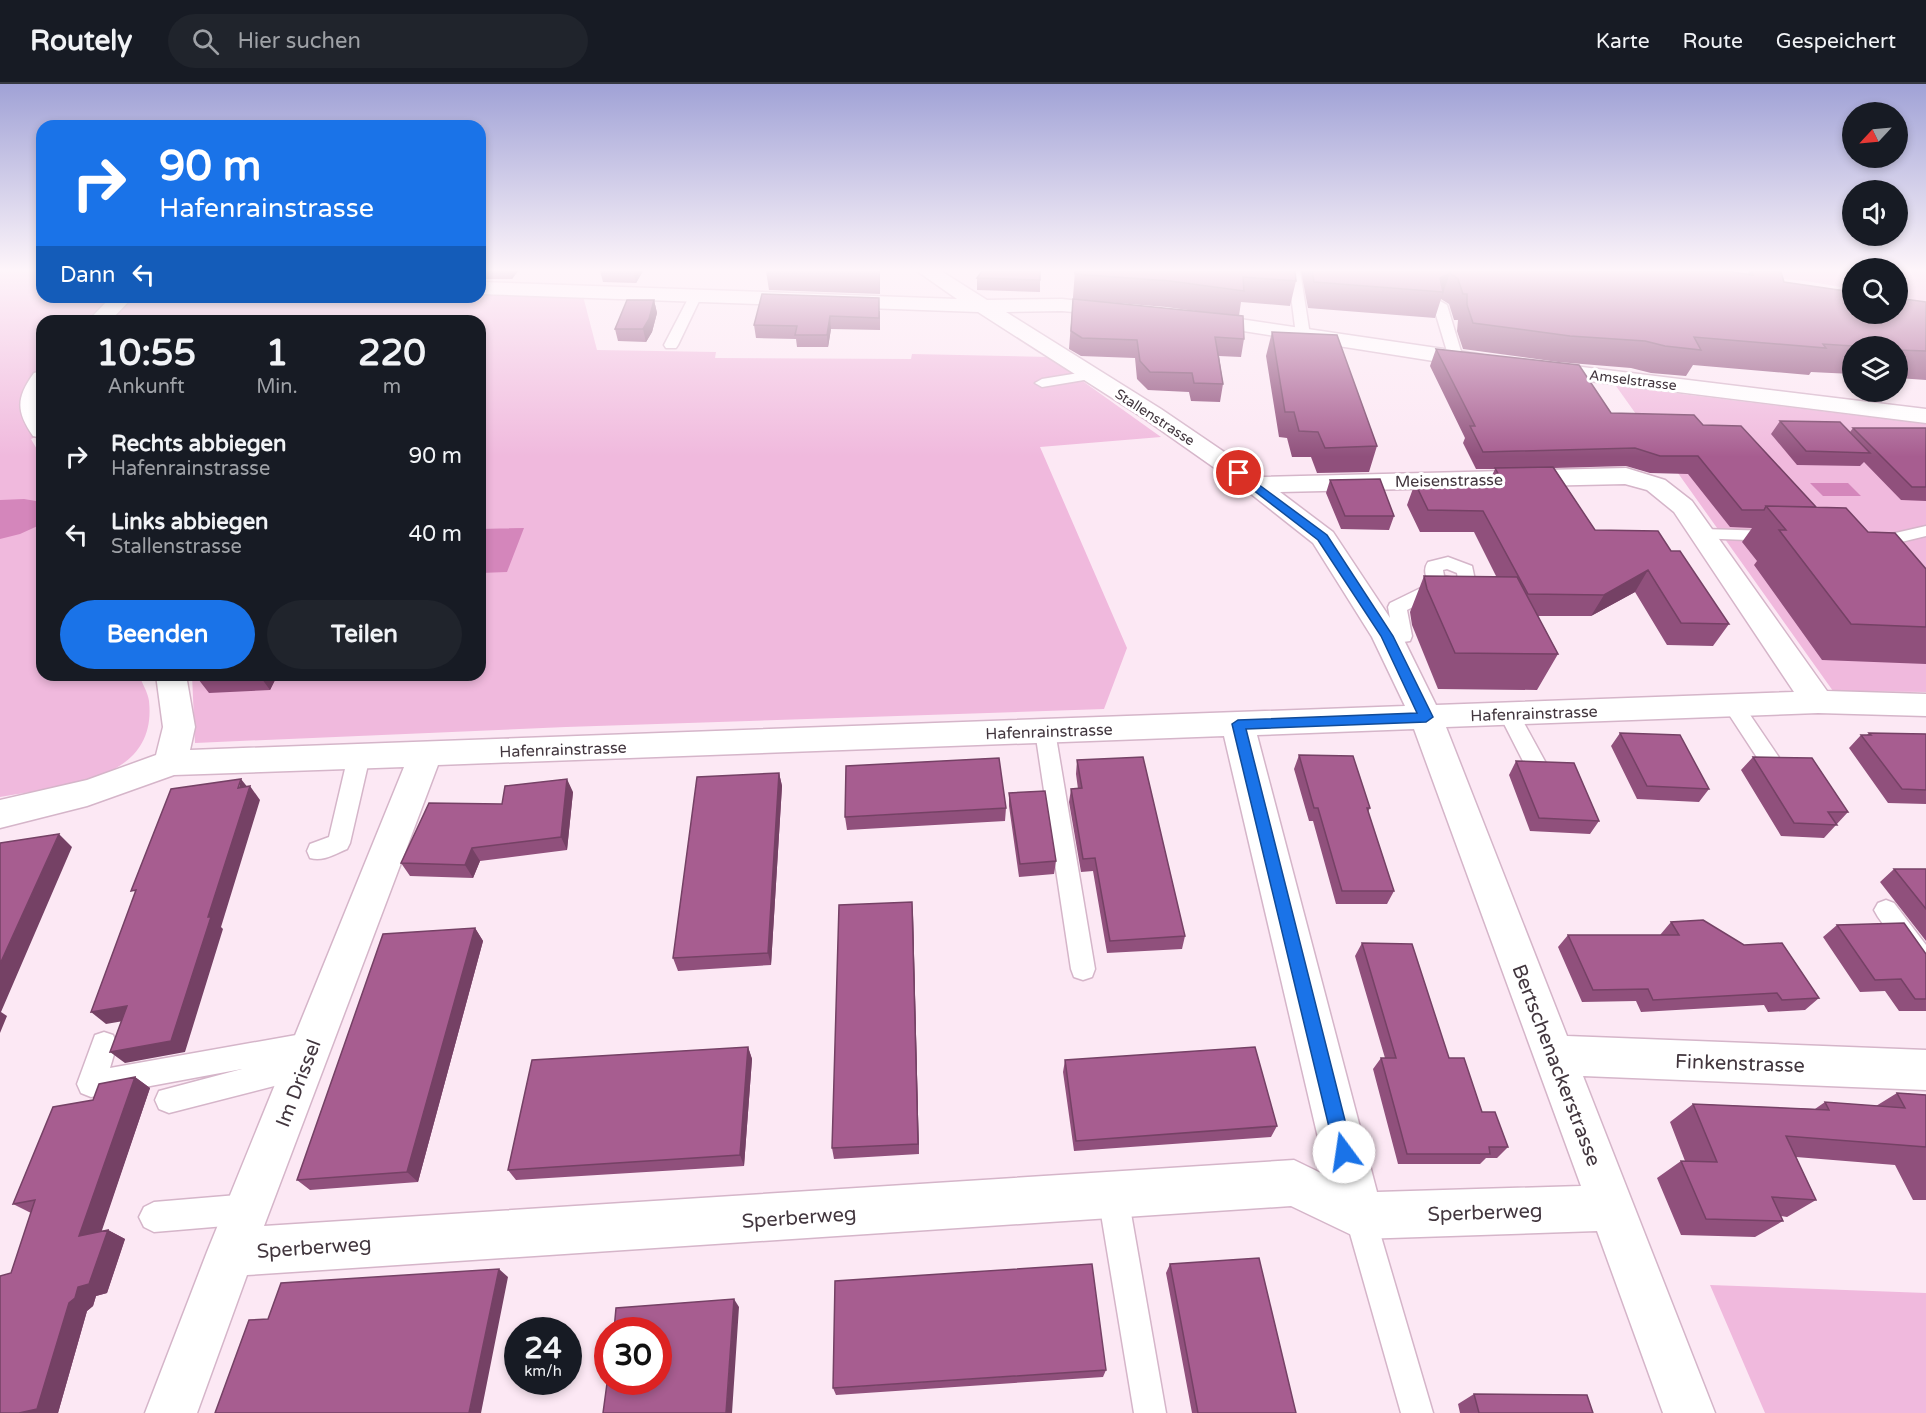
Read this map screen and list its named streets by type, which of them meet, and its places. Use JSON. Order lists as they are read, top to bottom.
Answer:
{
  "streets": {
    "street": [
      "Amselstrasse",
      "Stallenstrasse",
      "Meisenstrasse",
      "Hafenrainstrasse",
      "Finkenstrasse",
      "Bertschenackerstrasse",
      "Im Drissel",
      "Sperberweg"
    ]
  },
  "crossings": [
    ["Stallenstrasse", "Meisenstrasse"],
    ["Stallenstrasse", "Hafenrainstrasse"],
    ["Stallenstrasse", "Bertschenackerstrasse"],
    ["Meisenstrasse", "Hafenrainstrasse"],
    ["Hafenrainstrasse", "Bertschenackerstrasse"],
    ["Hafenrainstrasse", "Im Drissel"],
    ["Finkenstrasse", "Bertschenackerstrasse"],
    ["Bertschenackerstrasse", "Sperberweg"],
    ["Im Drissel", "Sperberweg"]
  ],
  "north": "bottom left",
  "page": {
    "header": "Routely",
    "search": "Hier suchen",
    "nav": ["Karte", "Route", "Gespeichert"],
    "turn": ["90 m", "Hafenrainstrasse"],
    "then": "Dann",
    "eta": [
      "10:55",
      "Ankunft",
      "1",
      "Min.",
      "220",
      "m"
    ],
    "list": [
      {
        "name": "Rechts abbiegen",
        "note": "Hafenrainstrasse",
        "value": "90 m"
      },
      {
        "name": "Links abbiegen",
        "note": "Stallenstrasse",
        "value": "40 m"
      }
    ],
    "buttons": ["Beenden", "Teilen"],
    "speed": "24 km/h",
    "limit": "30"
  }
}
